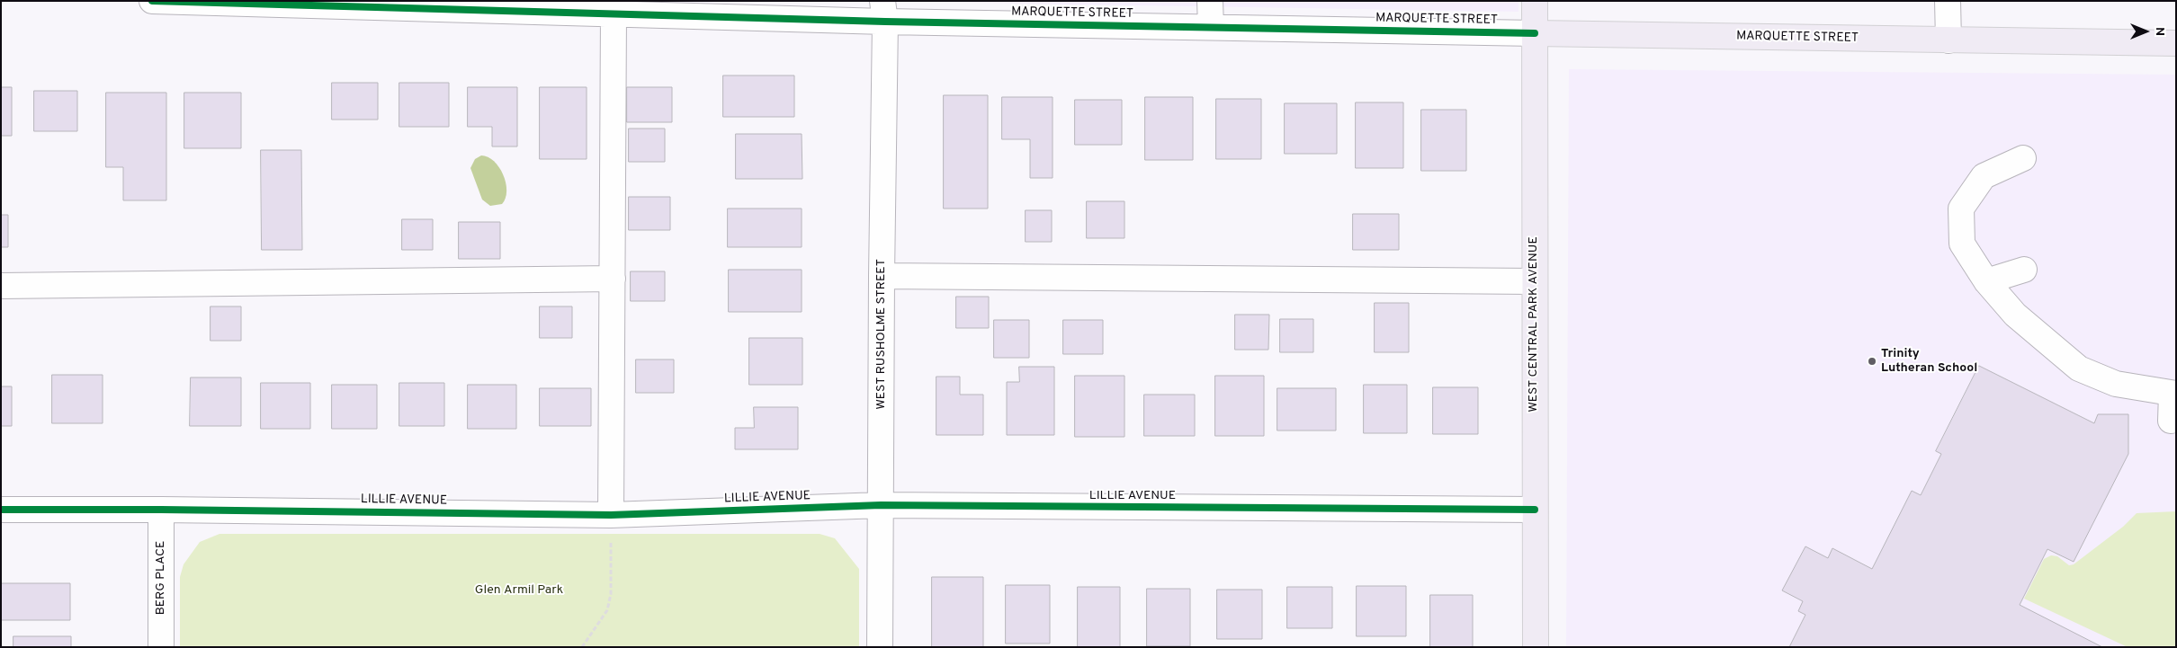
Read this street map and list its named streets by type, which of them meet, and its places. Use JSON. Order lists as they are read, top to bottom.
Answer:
{
  "streets": {
    "main road": ["MARQUETTE STREET", "WEST CENTRAL PARK AVENUE"],
    "street": ["WEST RUSHOLME STREET", "LILLIE AVENUE", "BERG PLACE"]
  },
  "crossings": [
    ["MARQUETTE STREET", "WEST CENTRAL PARK AVENUE"],
    ["MARQUETTE STREET", "WEST RUSHOLME STREET"],
    ["WEST CENTRAL PARK AVENUE", "LILLIE AVENUE"],
    ["WEST RUSHOLME STREET", "LILLIE AVENUE"],
    ["LILLIE AVENUE", "BERG PLACE"]
  ],
  "parks": ["Glen Armil Park"],
  "places": ["Trinity Lutheran School"],
  "north": "right"
}
